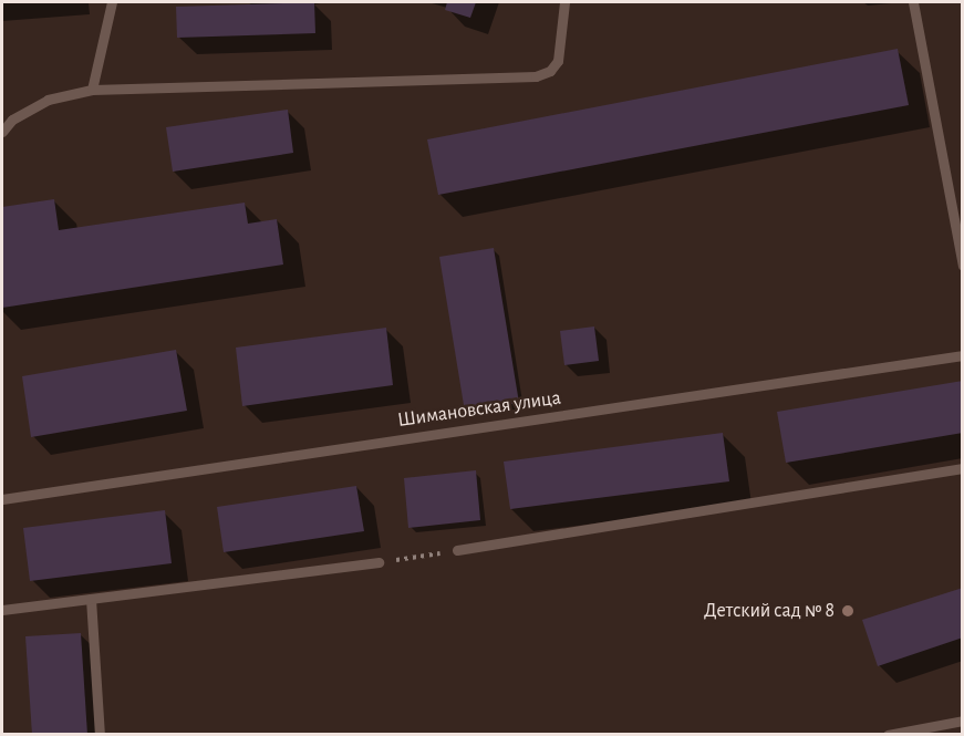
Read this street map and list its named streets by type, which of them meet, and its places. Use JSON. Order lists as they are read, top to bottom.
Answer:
{
  "streets": {
    "lane": ["Шимановская улица"]
  },
  "places": ["Детский сад № 8"]
}
